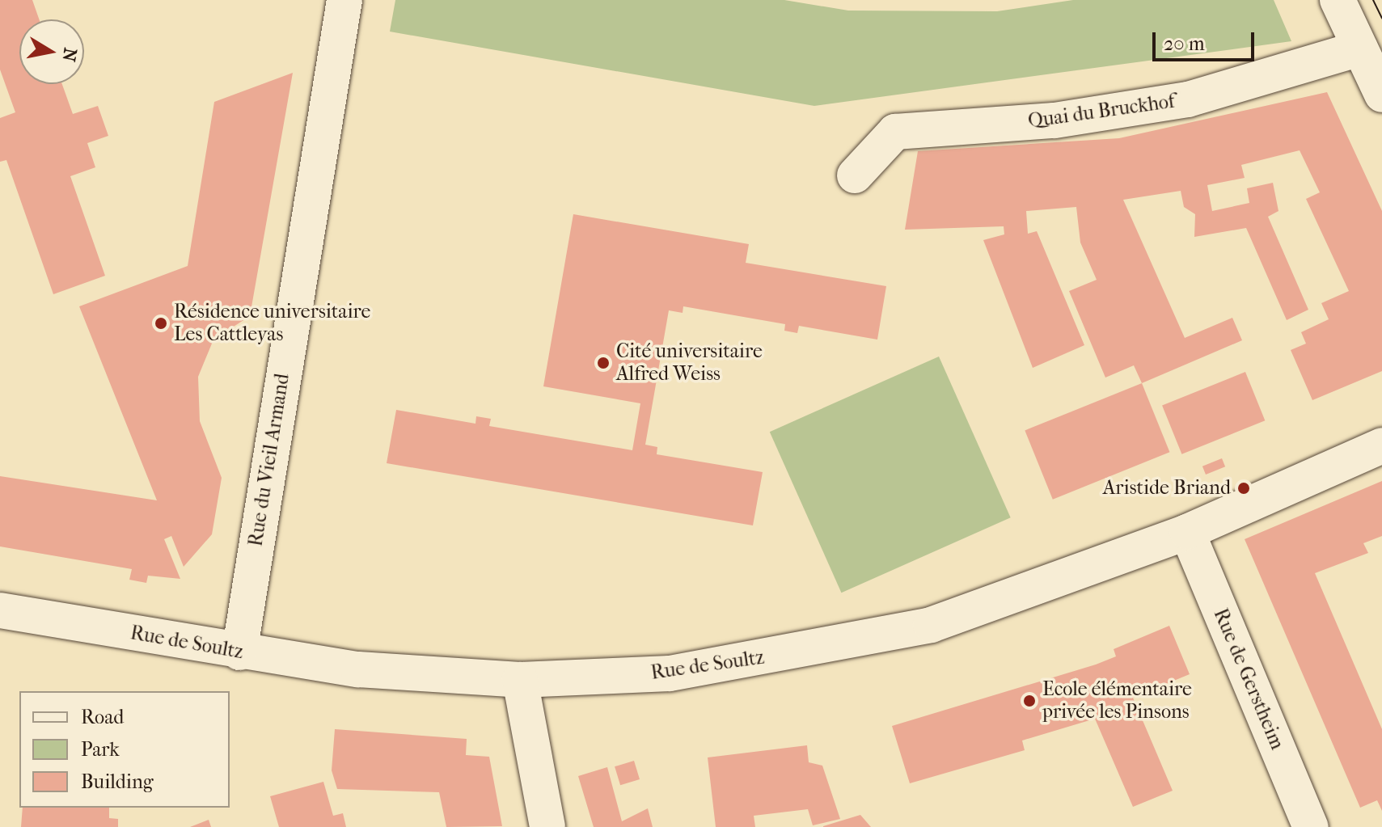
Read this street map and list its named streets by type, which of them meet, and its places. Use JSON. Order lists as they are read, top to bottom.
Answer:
{
  "streets": {
    "street": [
      "Quai du Bruckhof",
      "Rue du Vieil Armand",
      "Rue de Soultz",
      "Rue de Gerstheim"
    ]
  },
  "crossings": [
    ["Rue du Vieil Armand", "Rue de Soultz"],
    ["Rue de Soultz", "Rue de Gerstheim"]
  ],
  "places": [
    "Résidence universitaire Les Cattleyas",
    "Cité universitaire Alfred Weiss",
    "Aristide Briand",
    "Ecole élémentaire privée les Pinsons"
  ],
  "legend": ["Road", "Park", "Building"],
  "scale_bar": "20 m",
  "north": "right"
}
